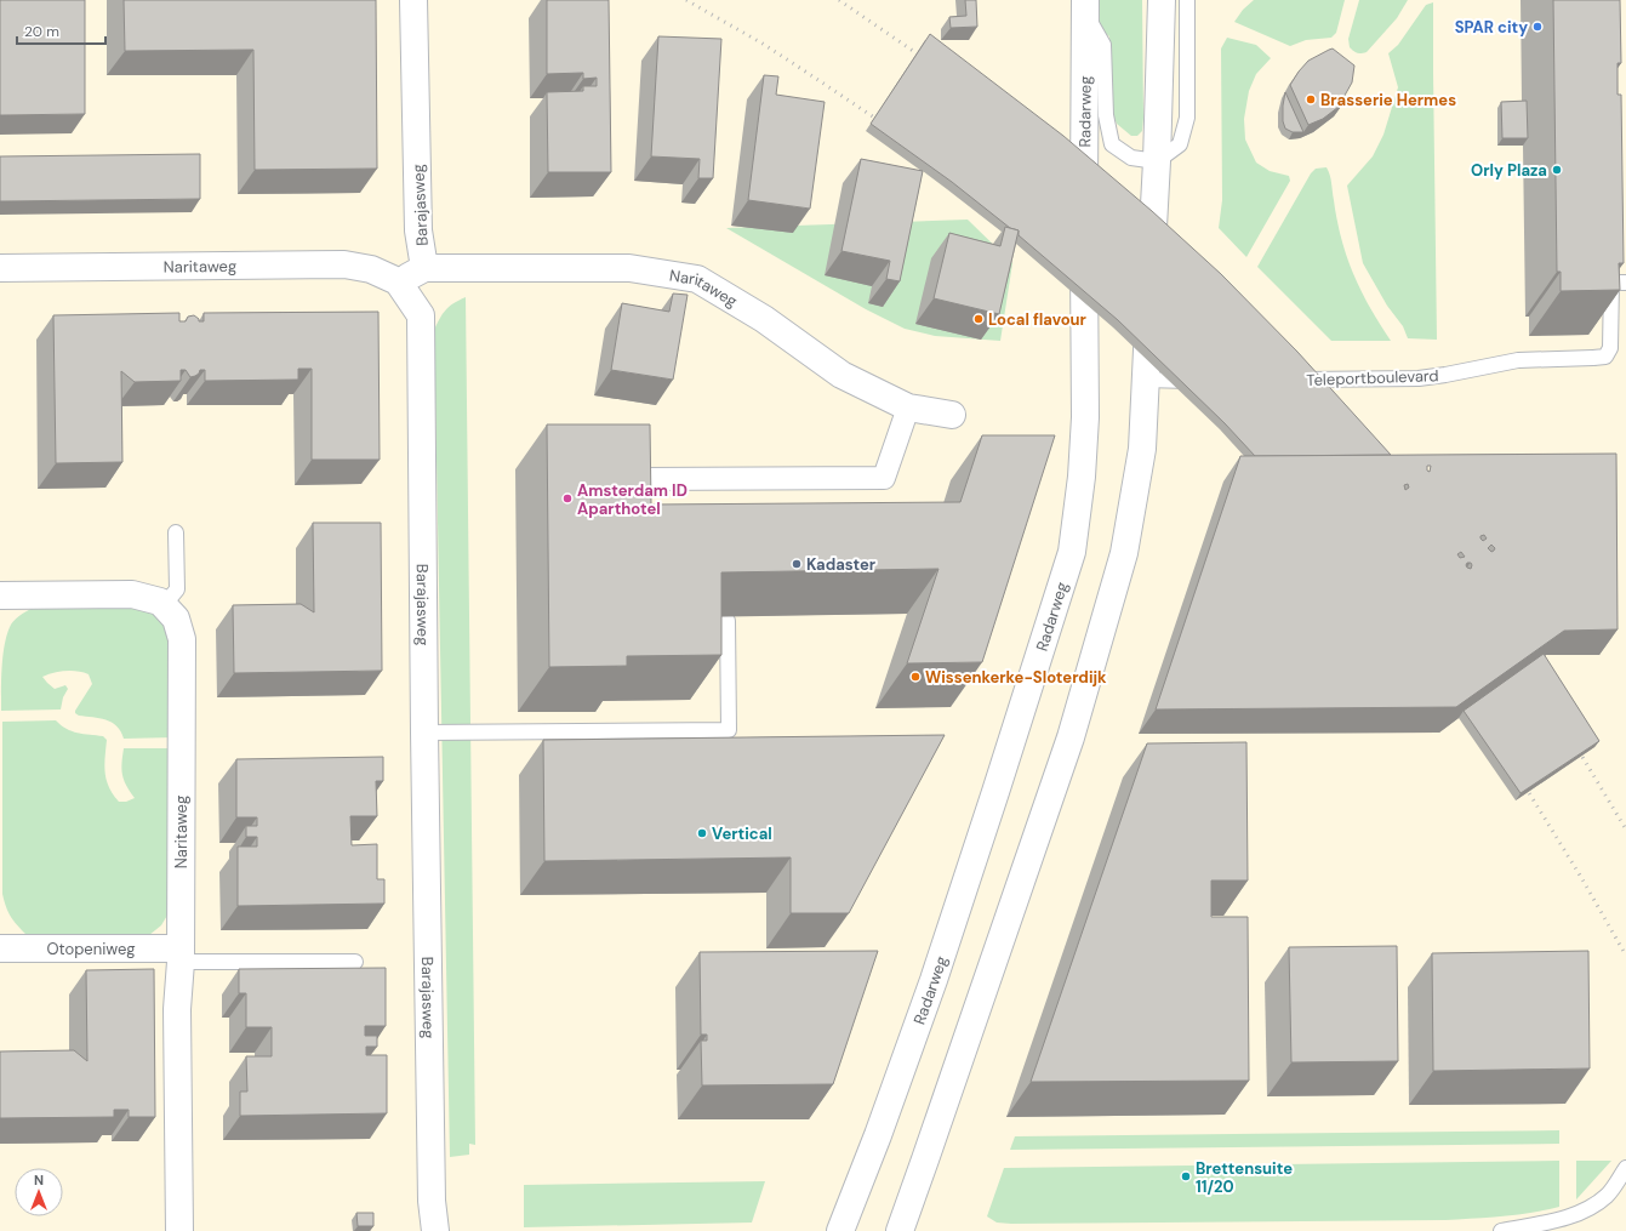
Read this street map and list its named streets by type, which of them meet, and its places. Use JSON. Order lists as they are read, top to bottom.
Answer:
{
  "streets": {
    "street": [
      "Radarweg",
      "Barajasweg",
      "Naritaweg",
      "Otopeniweg"
    ],
    "lane": ["Teleportboulevard"]
  },
  "crossings": [
    ["Barajasweg", "Naritaweg"],
    ["Naritaweg", "Otopeniweg"]
  ],
  "places": [
    "SPAR city",
    "Brasserie Hermes",
    "Orly Plaza",
    "Local flavour",
    "Amsterdam ID Aparthotel",
    "Kadaster",
    "Wissenkerke-Sloterdijk",
    "Vertical",
    "Brettensuite 11/20"
  ],
  "scale_bar": "20 m",
  "north": "top"
}
